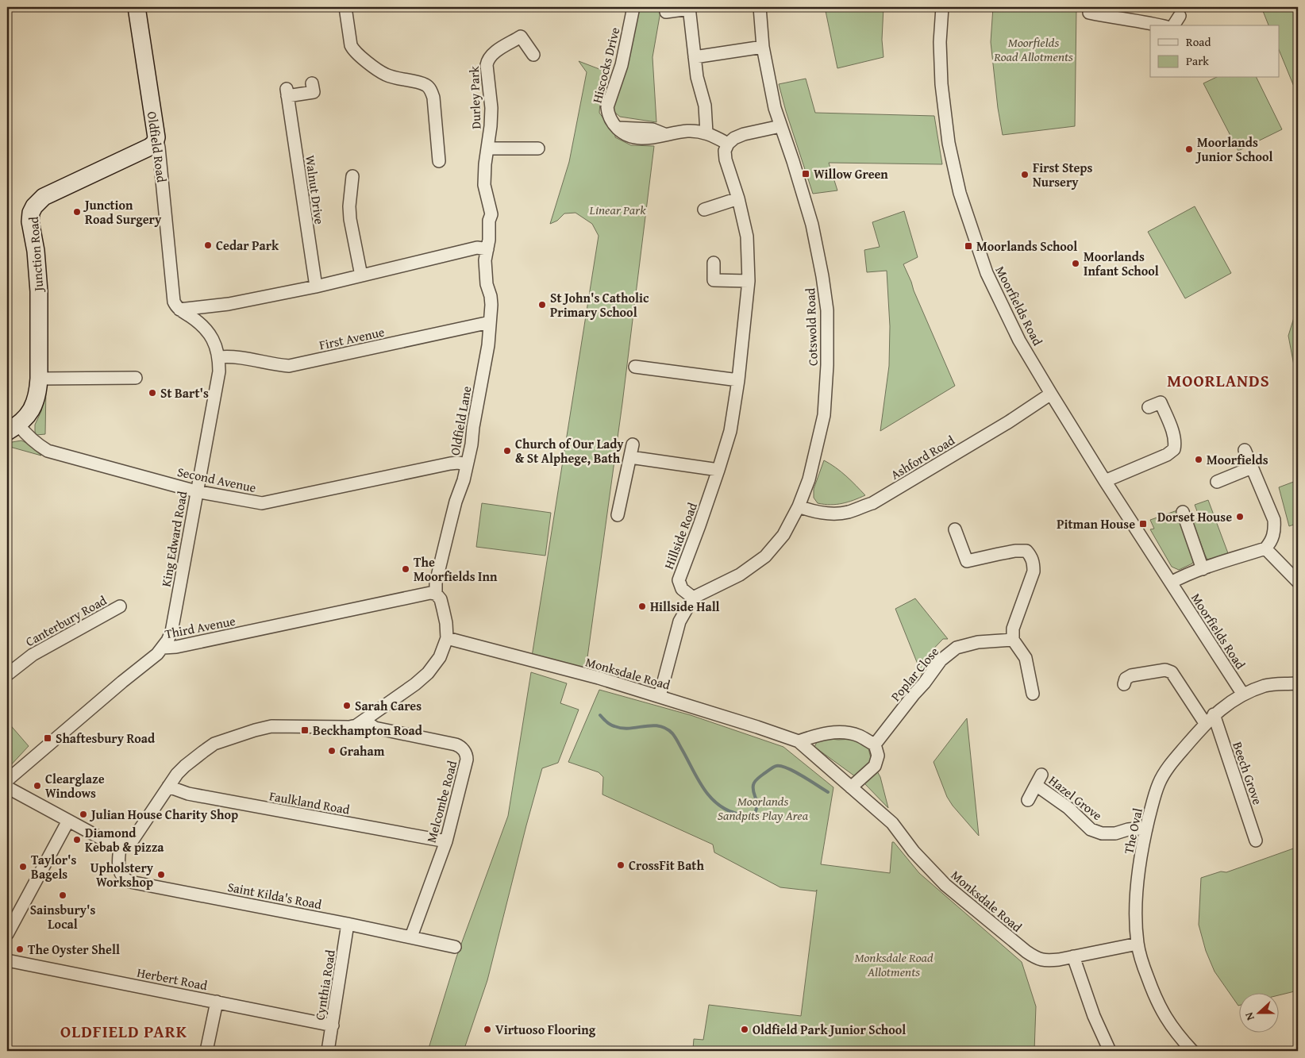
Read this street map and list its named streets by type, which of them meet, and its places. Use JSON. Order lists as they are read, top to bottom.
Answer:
{
  "streets": {
    "main road": ["Oldfield Road", "Junction Road"],
    "street": [
      "Hiscocks Drive",
      "Durley Park",
      "Walnut Drive",
      "Moorfields Road",
      "Cotswold Road",
      "First Avenue",
      "Oldfield Lane",
      "Ashford Road",
      "Second Avenue",
      "Hillside Road",
      "King Edward Road",
      "Canterbury Road",
      "Third Avenue",
      "Monksdale Road",
      "Poplar Close",
      "Beech Grove",
      "Hazel Grove",
      "Melcombe Road",
      "Faulkland Road",
      "The Oval",
      "Saint Kilda's Road",
      "Herbert Road",
      "Cynthia Road"
    ]
  },
  "crossings": [
    ["Hiscocks Drive", "Hillside Road"],
    ["Durley Park", "Oldfield Lane"],
    ["Oldfield Road", "Junction Road"],
    ["Oldfield Road", "King Edward Road"],
    ["Junction Road", "Second Avenue"],
    ["Moorfields Road", "Ashford Road"],
    ["Moorfields Road", "The Oval"],
    ["Cotswold Road", "Ashford Road"],
    ["Cotswold Road", "Hillside Road"],
    ["First Avenue", "Oldfield Lane"],
    ["First Avenue", "King Edward Road"],
    ["Oldfield Lane", "Second Avenue"],
    ["Oldfield Lane", "Third Avenue"],
    ["Second Avenue", "King Edward Road"],
    ["King Edward Road", "Third Avenue"],
    ["Monksdale Road", "The Oval"],
    ["Beech Grove", "The Oval"],
    ["Hazel Grove", "The Oval"],
    ["Melcombe Road", "Faulkland Road"],
    ["Melcombe Road", "Saint Kilda's Road"],
    ["Saint Kilda's Road", "Cynthia Road"],
    ["Herbert Road", "Cynthia Road"]
  ],
  "districts": ["MOORLANDS", "OLDFIELD PARK"],
  "parks": [
    "Moorfields Road Allotments",
    "Linear Park",
    "Moorlands Sandpits Play Area",
    "Monksdale Road Allotments"
  ],
  "places": {
    "other": [
      "Moorlands Junior School",
      "First Steps Nursery",
      "Junction Road Surgery",
      "Cedar Park",
      "Moorlands Infant School",
      "St John's Catholic Primary School",
      "St Bart's",
      "Church of Our Lady & St Alphege, Bath",
      "Moorfields",
      "Dorset House",
      "The Moorfields Inn",
      "Hillside Hall",
      "Sarah Cares",
      "Graham",
      "Clearglaze Windows",
      "Julian House Charity Shop",
      "Diamond Kebab & pizza",
      "CrossFit Bath",
      "Taylor's Bagels",
      "Upholstery Workshop",
      "Sainsbury's Local",
      "The Oyster Shell",
      "Virtuoso Flooring",
      "Oldfield Park Junior School"
    ],
    "transit": [
      "Willow Green",
      "Moorlands School",
      "Pitman House",
      "Beckhampton Road",
      "Shaftesbury Road"
    ]
  },
  "legend": ["Road", "Park"],
  "north": "left"
}
